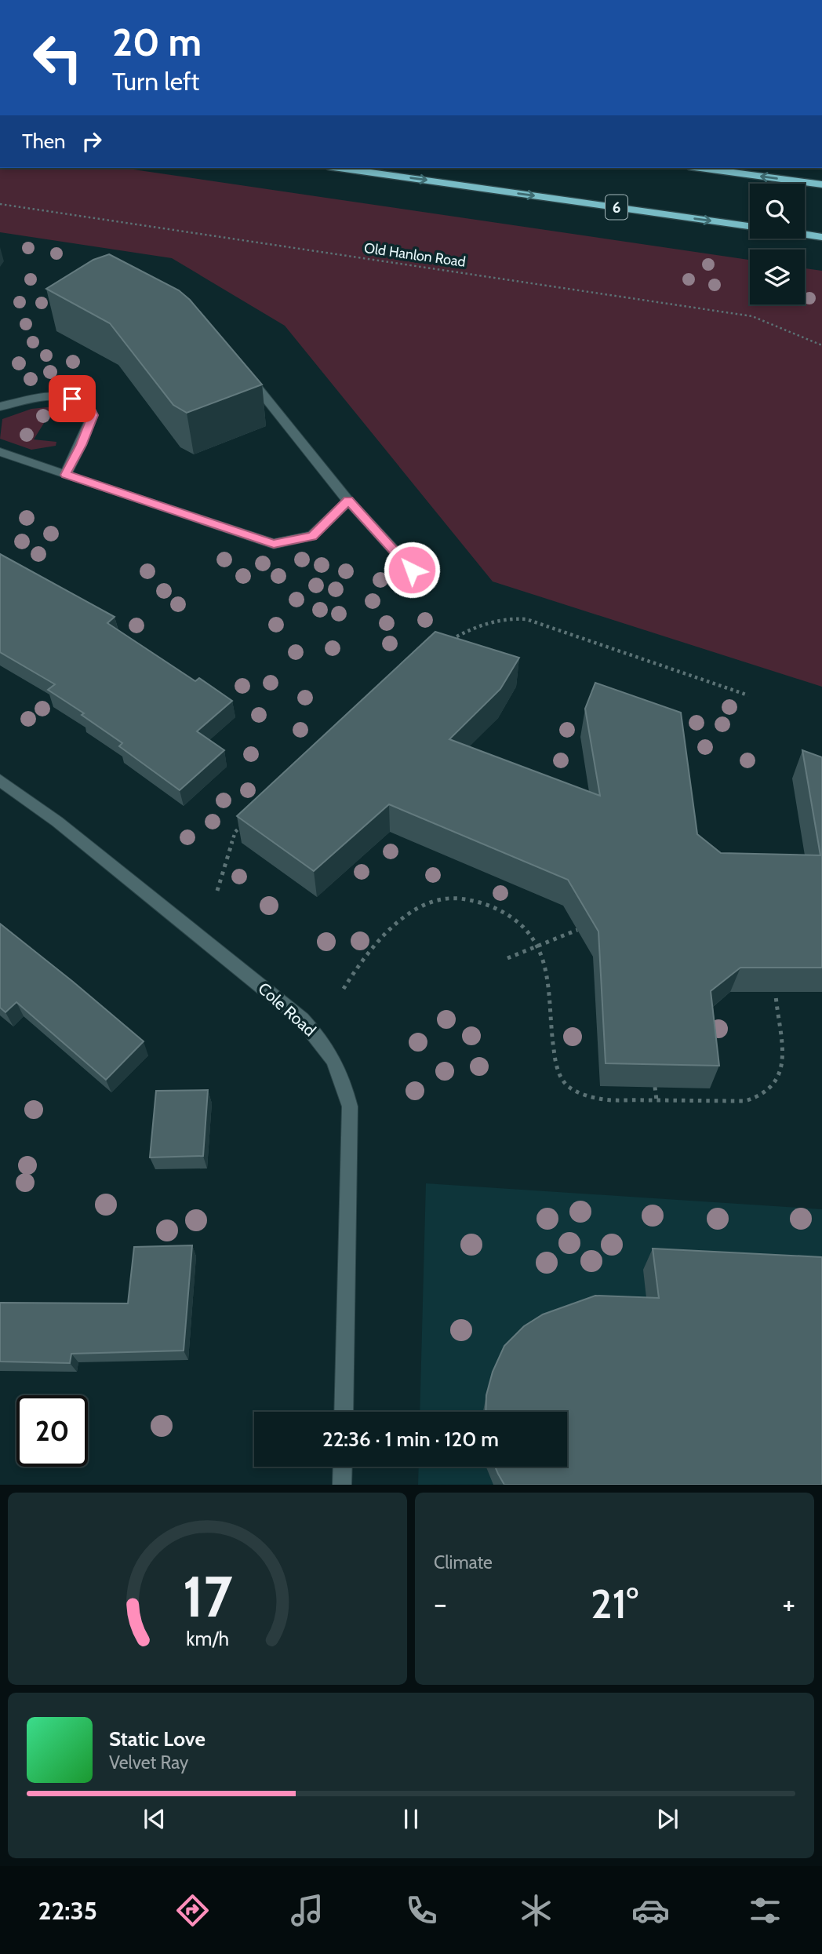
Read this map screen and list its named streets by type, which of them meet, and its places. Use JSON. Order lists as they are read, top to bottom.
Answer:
{
  "streets": {
    "highway": ["6"],
    "street": ["Cole Road"],
    "path": ["Old Hanlon Road"]
  },
  "page": {
    "turn": ["20 m", "Turn left"],
    "then": "Then",
    "limit": "20",
    "trip": "22:36 · 1 min · 120 m",
    "tile": "Climate",
    "heat": ["−", "21°", "+"],
    "song": ["Static Love", "Velvet Ray"],
    "tabs": "22:35",
    "gauge": ["17", "km/h"]
  }
}
